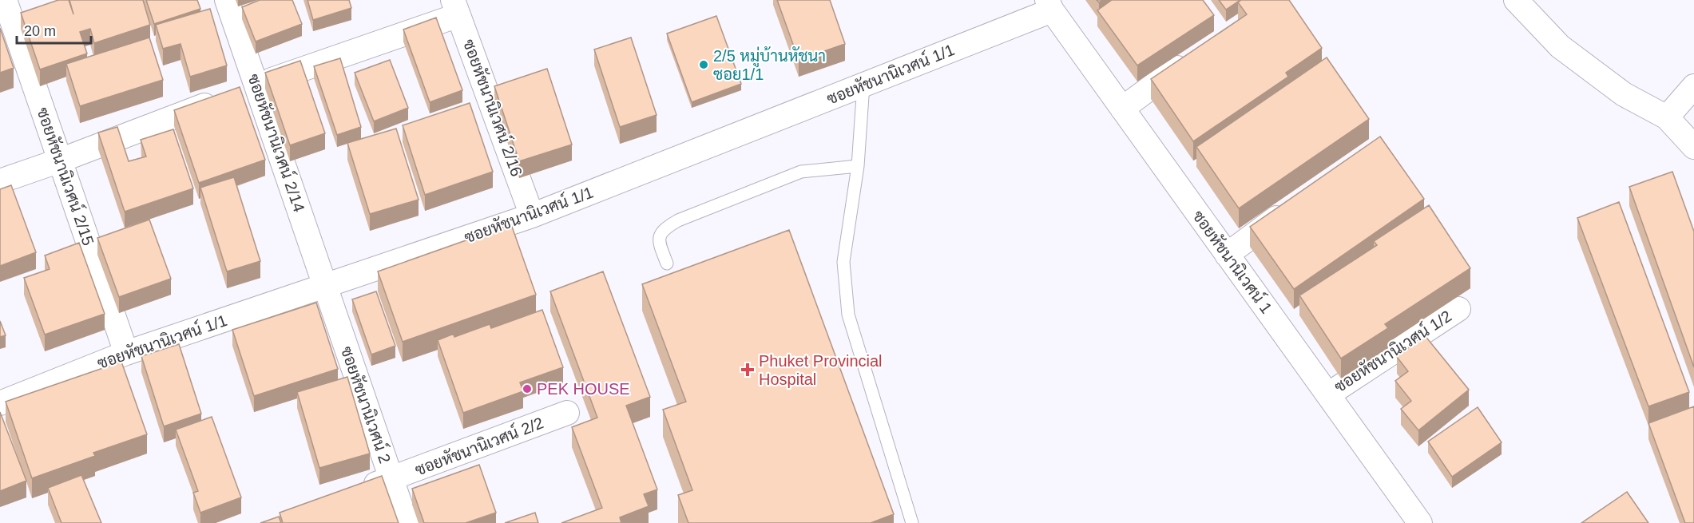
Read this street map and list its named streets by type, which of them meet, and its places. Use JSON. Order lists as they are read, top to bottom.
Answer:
{
  "streets": {
    "street": [
      "ซอยหัชนานิเวศน์ 1/1",
      "ซอยหัชนานิเวศน์ 2/16",
      "ซอยหัชนานิเวศน์ 2/14",
      "ซอยหัชนานิเวศน์ 2/15",
      "ซอยหัชนานิเวศน์ 1",
      "ซอยหัชนานิเวศน์ 1/2",
      "ซอยหัชนานิเวศน์ 2",
      "ซอยหัชนานิเวศน์ 2/2"
    ]
  },
  "crossings": [
    ["ซอยหัชนานิเวศน์ 1/1", "ซอยหัชนานิเวศน์ 2/16"],
    ["ซอยหัชนานิเวศน์ 1/1", "ซอยหัชนานิเวศน์ 2/14"],
    ["ซอยหัชนานิเวศน์ 1/1", "ซอยหัชนานิเวศน์ 2/15"],
    ["ซอยหัชนานิเวศน์ 1/1", "ซอยหัชนานิเวศน์ 1"],
    ["ซอยหัชนานิเวศน์ 1/1", "ซอยหัชนานิเวศน์ 2"],
    ["ซอยหัชนานิเวศน์ 2/14", "ซอยหัชนานิเวศน์ 2"],
    ["ซอยหัชนานิเวศน์ 1", "ซอยหัชนานิเวศน์ 1/2"],
    ["ซอยหัชนานิเวศน์ 2", "ซอยหัชนานิเวศน์ 2/2"]
  ],
  "places": {
    "other": ["2/5 หมู่บ้านหัชนา ซอย1/1", "PEK HOUSE"],
    "health": ["Phuket Provincial Hospital"]
  },
  "scale_bar": "20 m"
}
